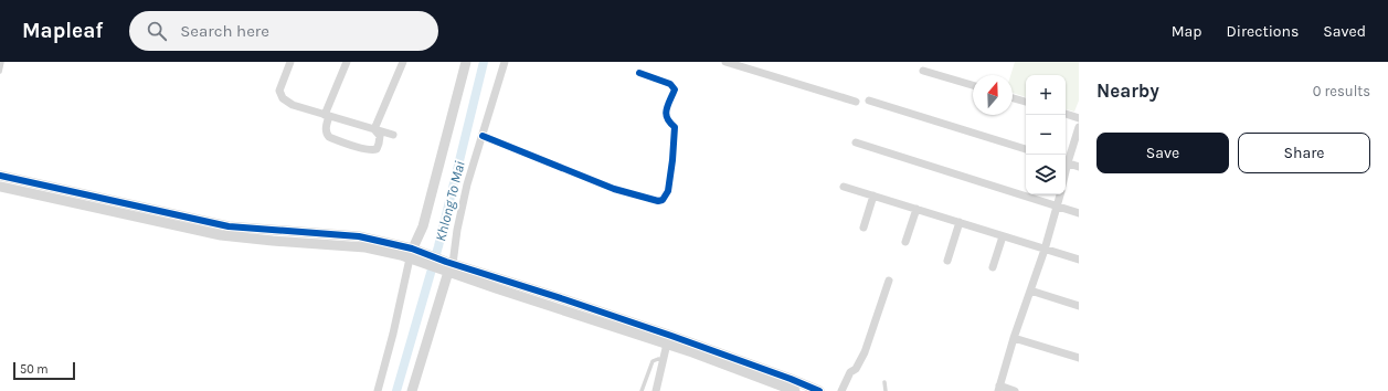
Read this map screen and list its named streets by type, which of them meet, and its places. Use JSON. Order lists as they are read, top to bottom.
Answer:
{
  "water": ["Khlong To Mai"],
  "scale_bar": "50 m",
  "north": "top",
  "page": {
    "header": "Mapleaf",
    "search": "Search here",
    "nav": ["Map", "Directions", "Saved"],
    "heading": ["Nearby", "0 results"],
    "map_buttons": ["+", "−"],
    "buttons": ["Save", "Share"],
    "scale": "50 m"
  }
}
